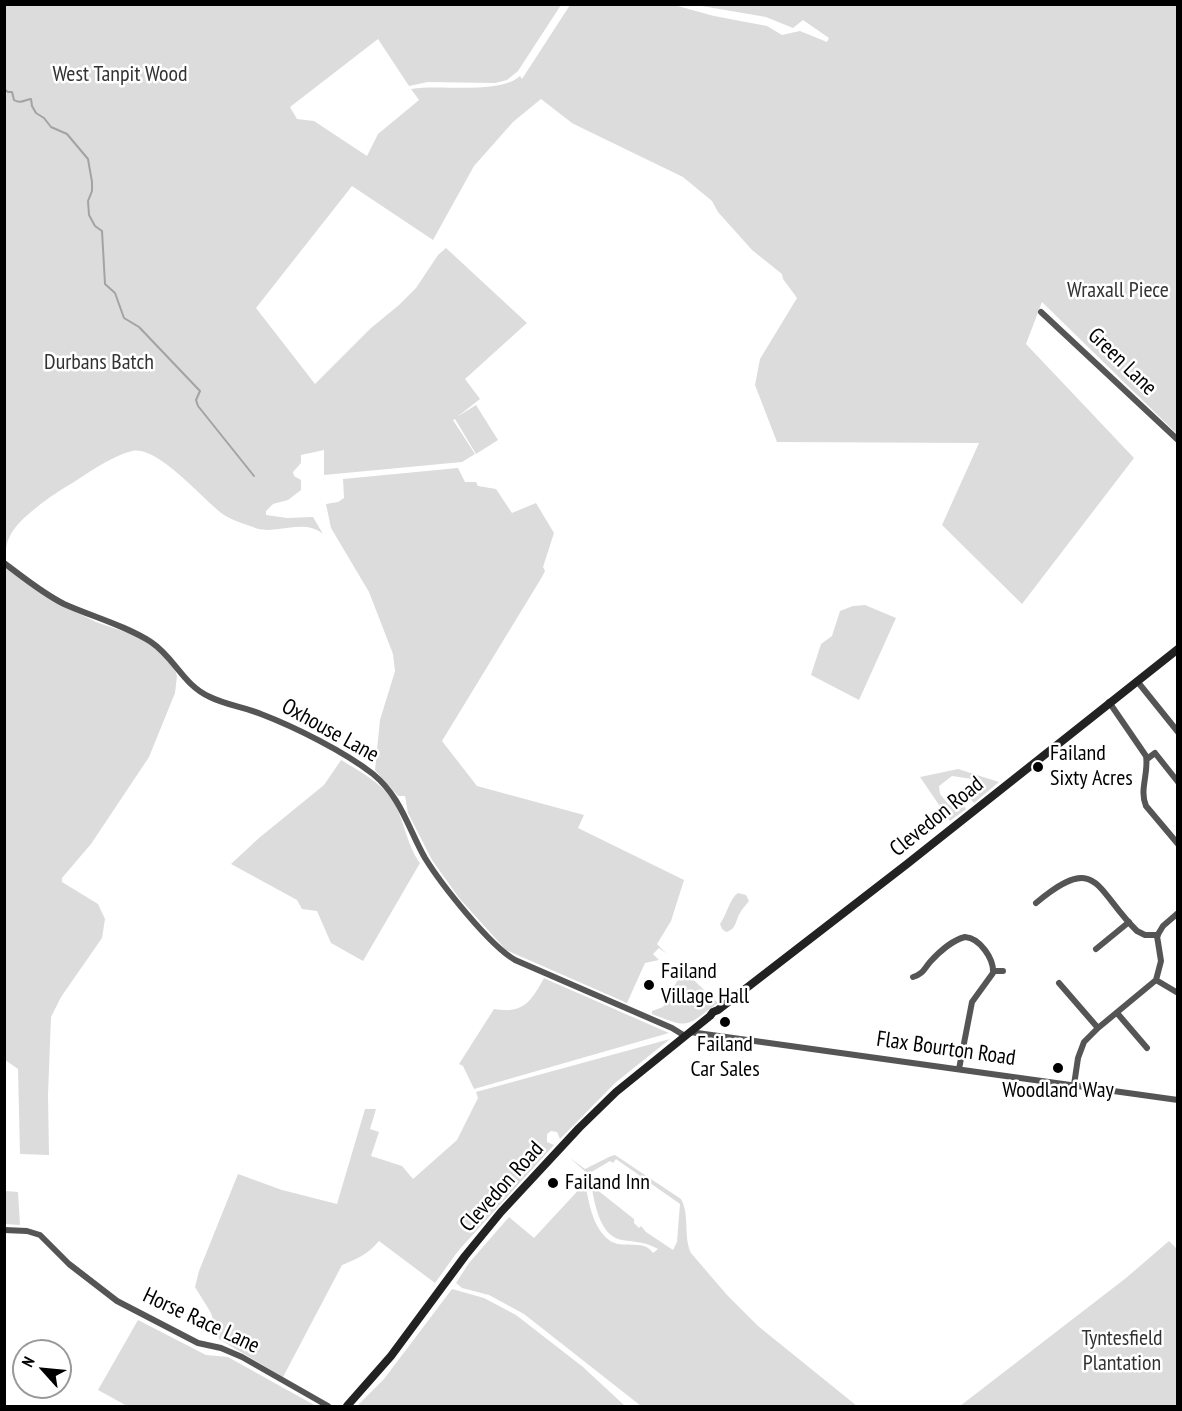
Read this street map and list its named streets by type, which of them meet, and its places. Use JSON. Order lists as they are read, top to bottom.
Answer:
{
  "streets": {
    "main road": ["Clevedon Road"],
    "street": [
      "Green Lane",
      "Oxhouse Lane",
      "Flax Bourton Road",
      "Horse Race Lane"
    ]
  },
  "crossings": [
    ["Oxhouse Lane", "Clevedon Road"],
    ["Oxhouse Lane", "Flax Bourton Road"],
    ["Clevedon Road", "Flax Bourton Road"]
  ],
  "parks": [
    "West Tanpit Wood",
    "Wraxall Piece",
    "Durbans Batch",
    "Tyntesfield Plantation"
  ],
  "places": [
    "Failand Sixty Acres",
    "Failand Village Hall",
    "Failand Car Sales",
    "Woodland Way",
    "Failand Inn"
  ],
  "north": "top left"
}
